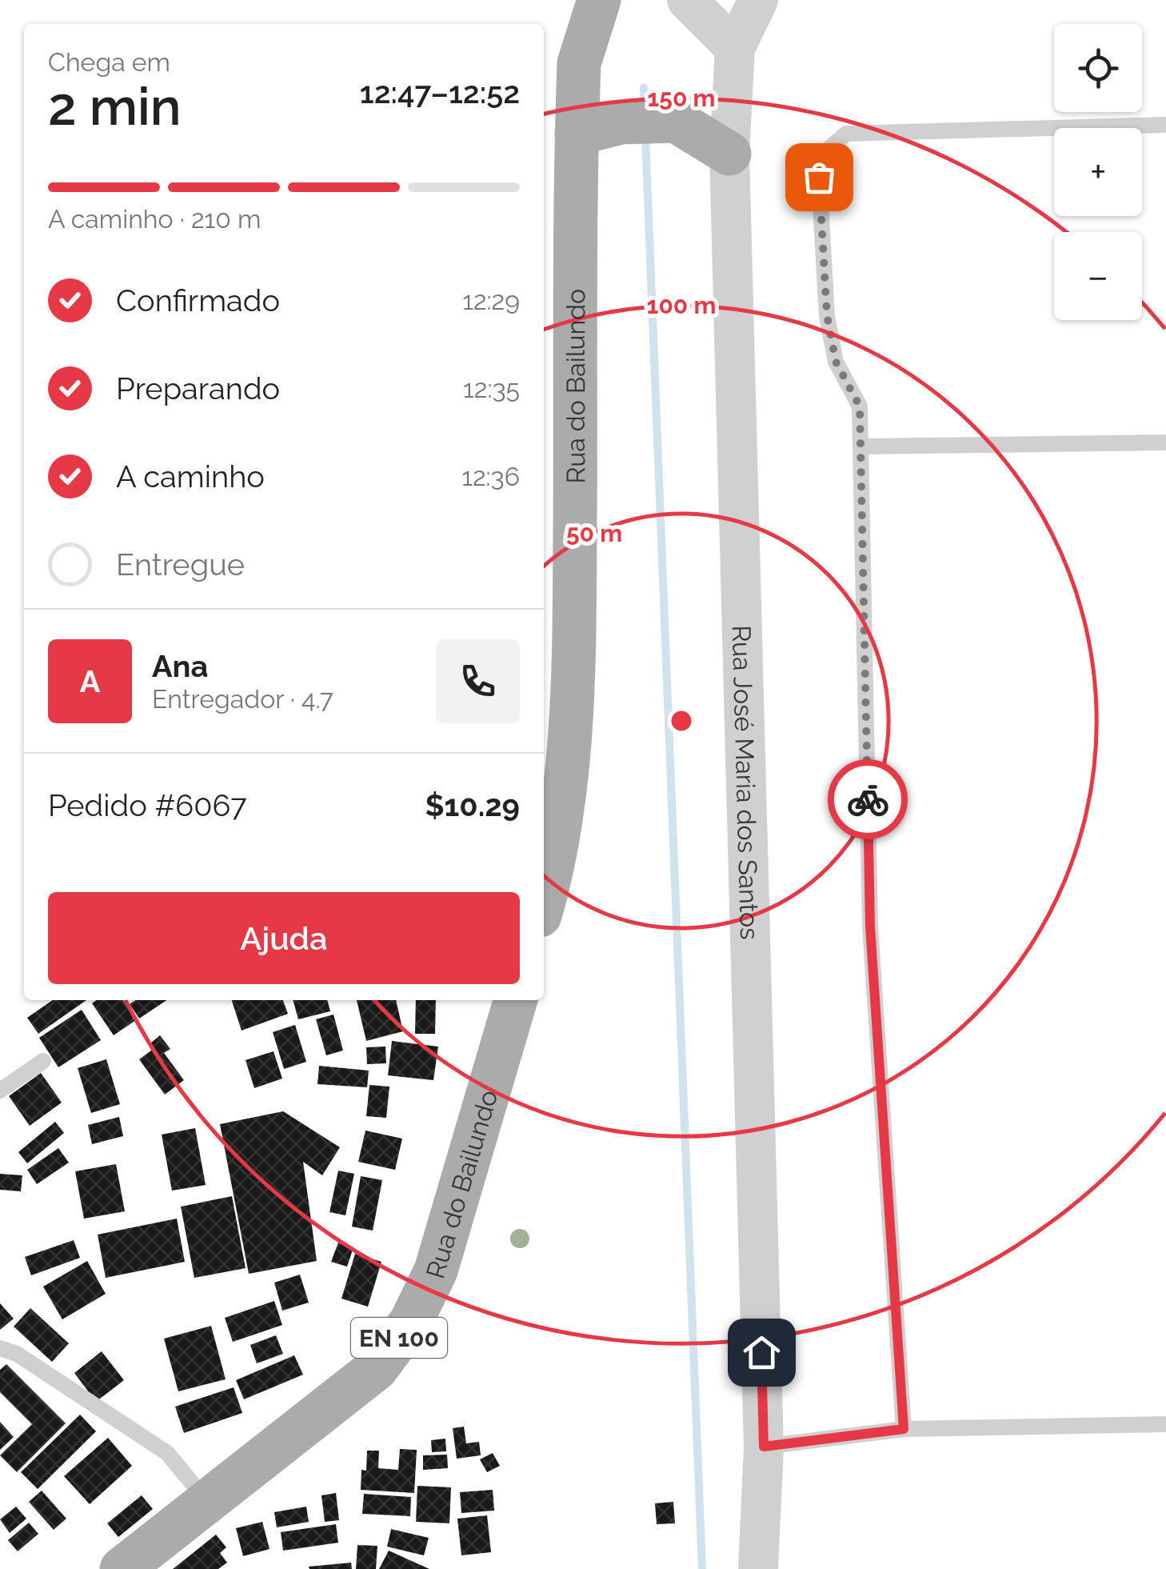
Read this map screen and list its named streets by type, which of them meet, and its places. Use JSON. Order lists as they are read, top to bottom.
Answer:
{
  "streets": {
    "main road": ["Rua do Bailundo", "EN 100"],
    "street": ["Rua José Maria dos Santos"]
  },
  "page": {
    "map_buttons": ["+", "−"],
    "heading": ["2 min", "Chega em", "12:47–12:52"],
    "panel": [
      "Ana",
      "Entregador · 4.7",
      "Pedido #6067",
      "$10.29"
    ],
    "bar": "A caminho · 210 m",
    "list": [
      ["Confirmado", "12:29"],
      ["Preparando", "12:35"],
      ["A caminho", "12:36"],
      "Entregue"
    ],
    "round": "A",
    "buttons": "Ajuda"
  },
  "rings": ["150 m", "100 m", "50 m"]
}
